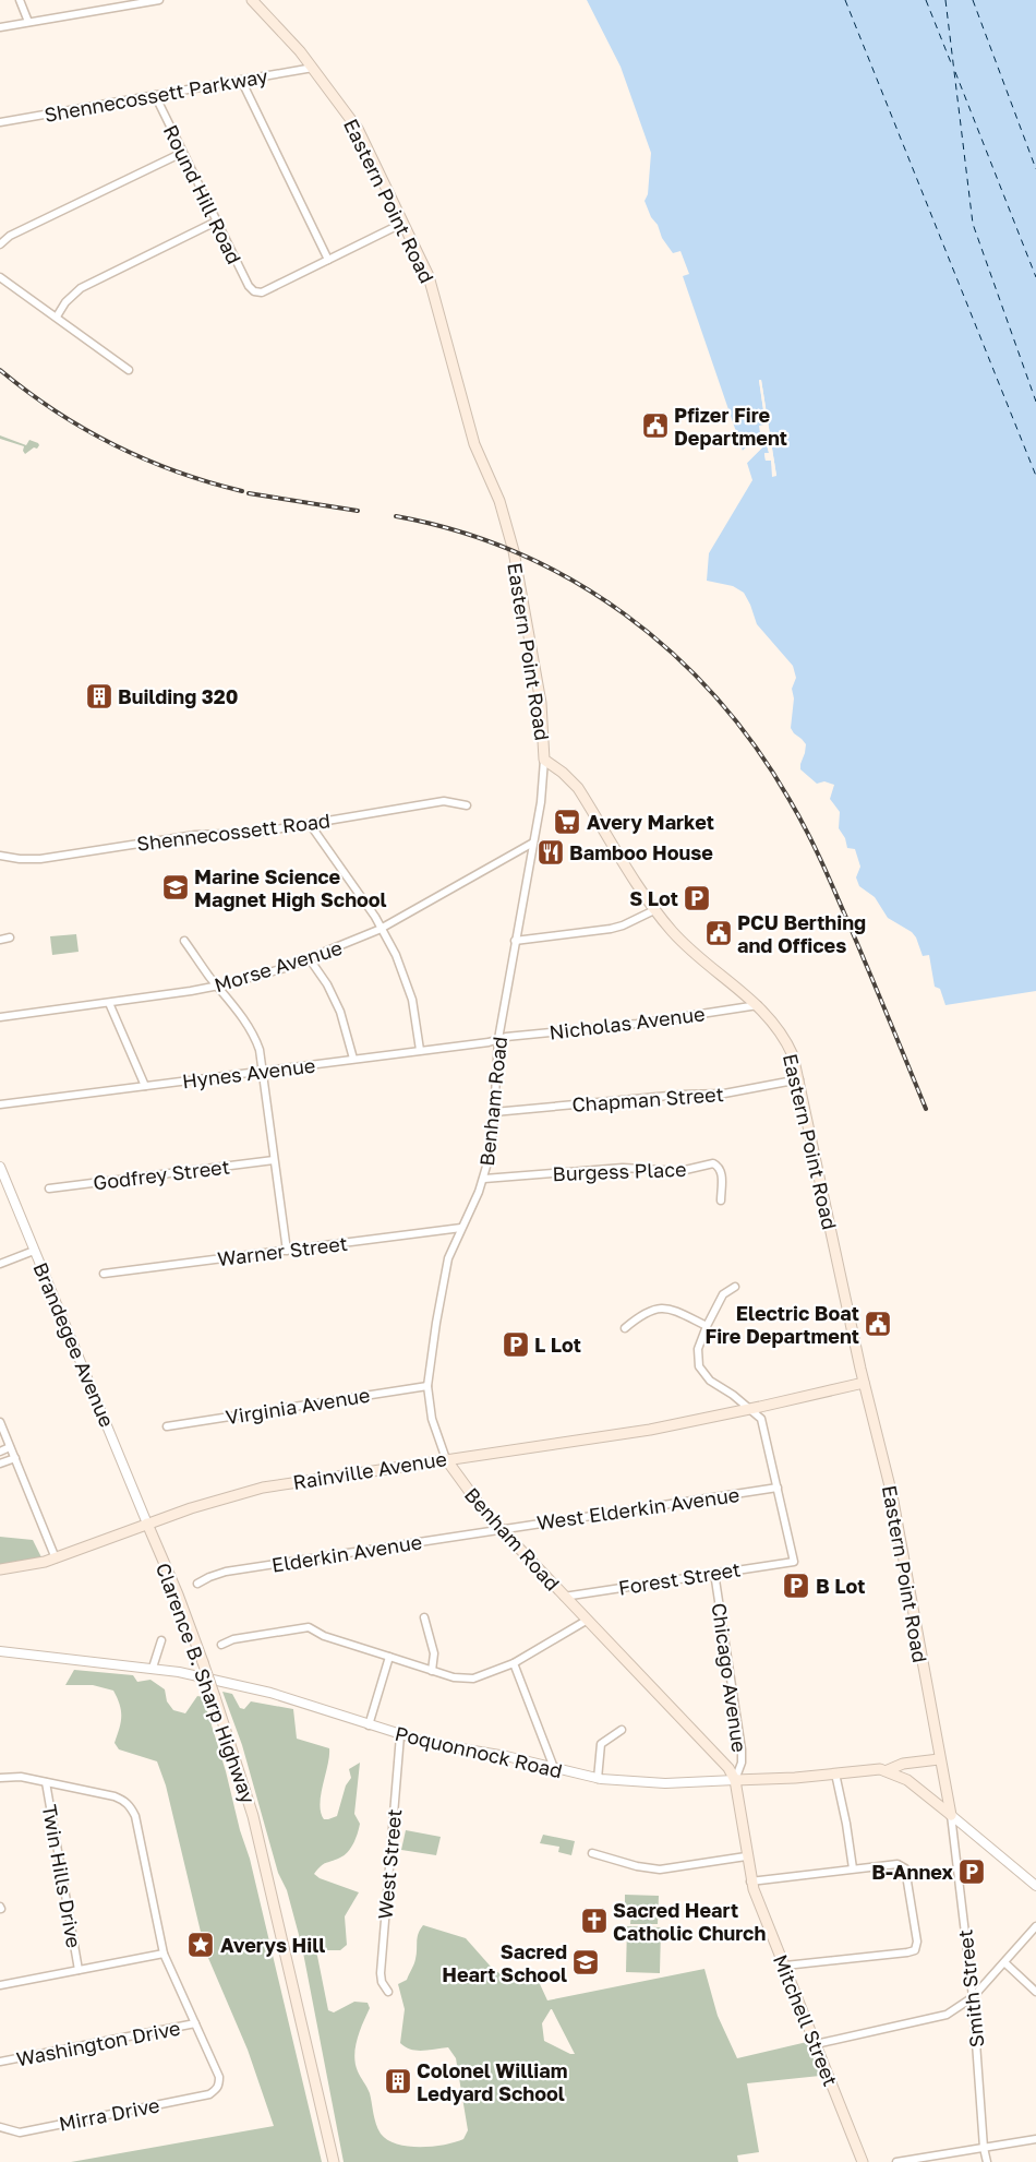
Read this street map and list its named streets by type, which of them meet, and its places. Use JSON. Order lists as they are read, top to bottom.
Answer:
{
  "streets": {
    "main road": [
      "Eastern Point Road",
      "Benham Road",
      "Rainville Avenue",
      "Clarence B. Sharp Highway",
      "Poquonnock Road",
      "Mitchell Street"
    ],
    "street": [
      "Shennecossett Parkway",
      "Round Hill Road",
      "Shennecossett Road",
      "Morse Avenue",
      "Nicholas Avenue",
      "Hynes Avenue",
      "Chapman Street",
      "Burgess Place",
      "Godfrey Street",
      "Warner Street",
      "Brandegee Avenue",
      "Virginia Avenue",
      "West Elderkin Avenue",
      "Elderkin Avenue",
      "Forest Street",
      "Chicago Avenue",
      "West Street",
      "Twin Hills Drive",
      "Smith Street",
      "Washington Drive",
      "Mirra Drive"
    ]
  },
  "crossings": [
    ["Shennecossett Parkway", "Round Hill Road"],
    ["Shennecossett Parkway", "Eastern Point Road"],
    ["Eastern Point Road", "Nicholas Avenue"],
    ["Eastern Point Road", "Chapman Street"],
    ["Eastern Point Road", "Benham Road"],
    ["Eastern Point Road", "Rainville Avenue"],
    ["Eastern Point Road", "Poquonnock Road"],
    ["Eastern Point Road", "Smith Street"],
    ["Morse Avenue", "Benham Road"],
    ["Nicholas Avenue", "Hynes Avenue"],
    ["Nicholas Avenue", "Benham Road"],
    ["Hynes Avenue", "Benham Road"],
    ["Chapman Street", "Benham Road"],
    ["Benham Road", "Burgess Place"],
    ["Benham Road", "Warner Street"],
    ["Benham Road", "Virginia Avenue"],
    ["Benham Road", "Rainville Avenue"],
    ["Benham Road", "West Elderkin Avenue"],
    ["Benham Road", "Elderkin Avenue"],
    ["Benham Road", "Forest Street"],
    ["Benham Road", "Chicago Avenue"],
    ["Benham Road", "Poquonnock Road"],
    ["Benham Road", "Mitchell Street"],
    ["Brandegee Avenue", "Rainville Avenue"],
    ["Brandegee Avenue", "Clarence B. Sharp Highway"],
    ["Rainville Avenue", "Clarence B. Sharp Highway"],
    ["West Elderkin Avenue", "Elderkin Avenue"],
    ["West Elderkin Avenue", "Forest Street"],
    ["Forest Street", "Chicago Avenue"],
    ["Chicago Avenue", "Poquonnock Road"],
    ["Chicago Avenue", "Mitchell Street"],
    ["Poquonnock Road", "West Street"],
    ["Poquonnock Road", "Smith Street"],
    ["Poquonnock Road", "Mitchell Street"],
    ["Washington Drive", "Mirra Drive"]
  ],
  "places": {
    "public building": ["Pfizer Fire Department", "PCU Berthing and Offices", "Electric Boat Fire Department"],
    "building": ["Building 320", "Colonel William Ledyard School"],
    "supermarket": ["Avery Market"],
    "restaurant": ["Bamboo House"],
    "school or university": ["Marine Science Magnet High School", "Sacred Heart School"],
    "parking": [
      "S Lot",
      "L Lot",
      "B Lot",
      "B-Annex"
    ],
    "church": ["Sacred Heart Catholic Church"],
    "place": ["Averys Hill"]
  }
}
